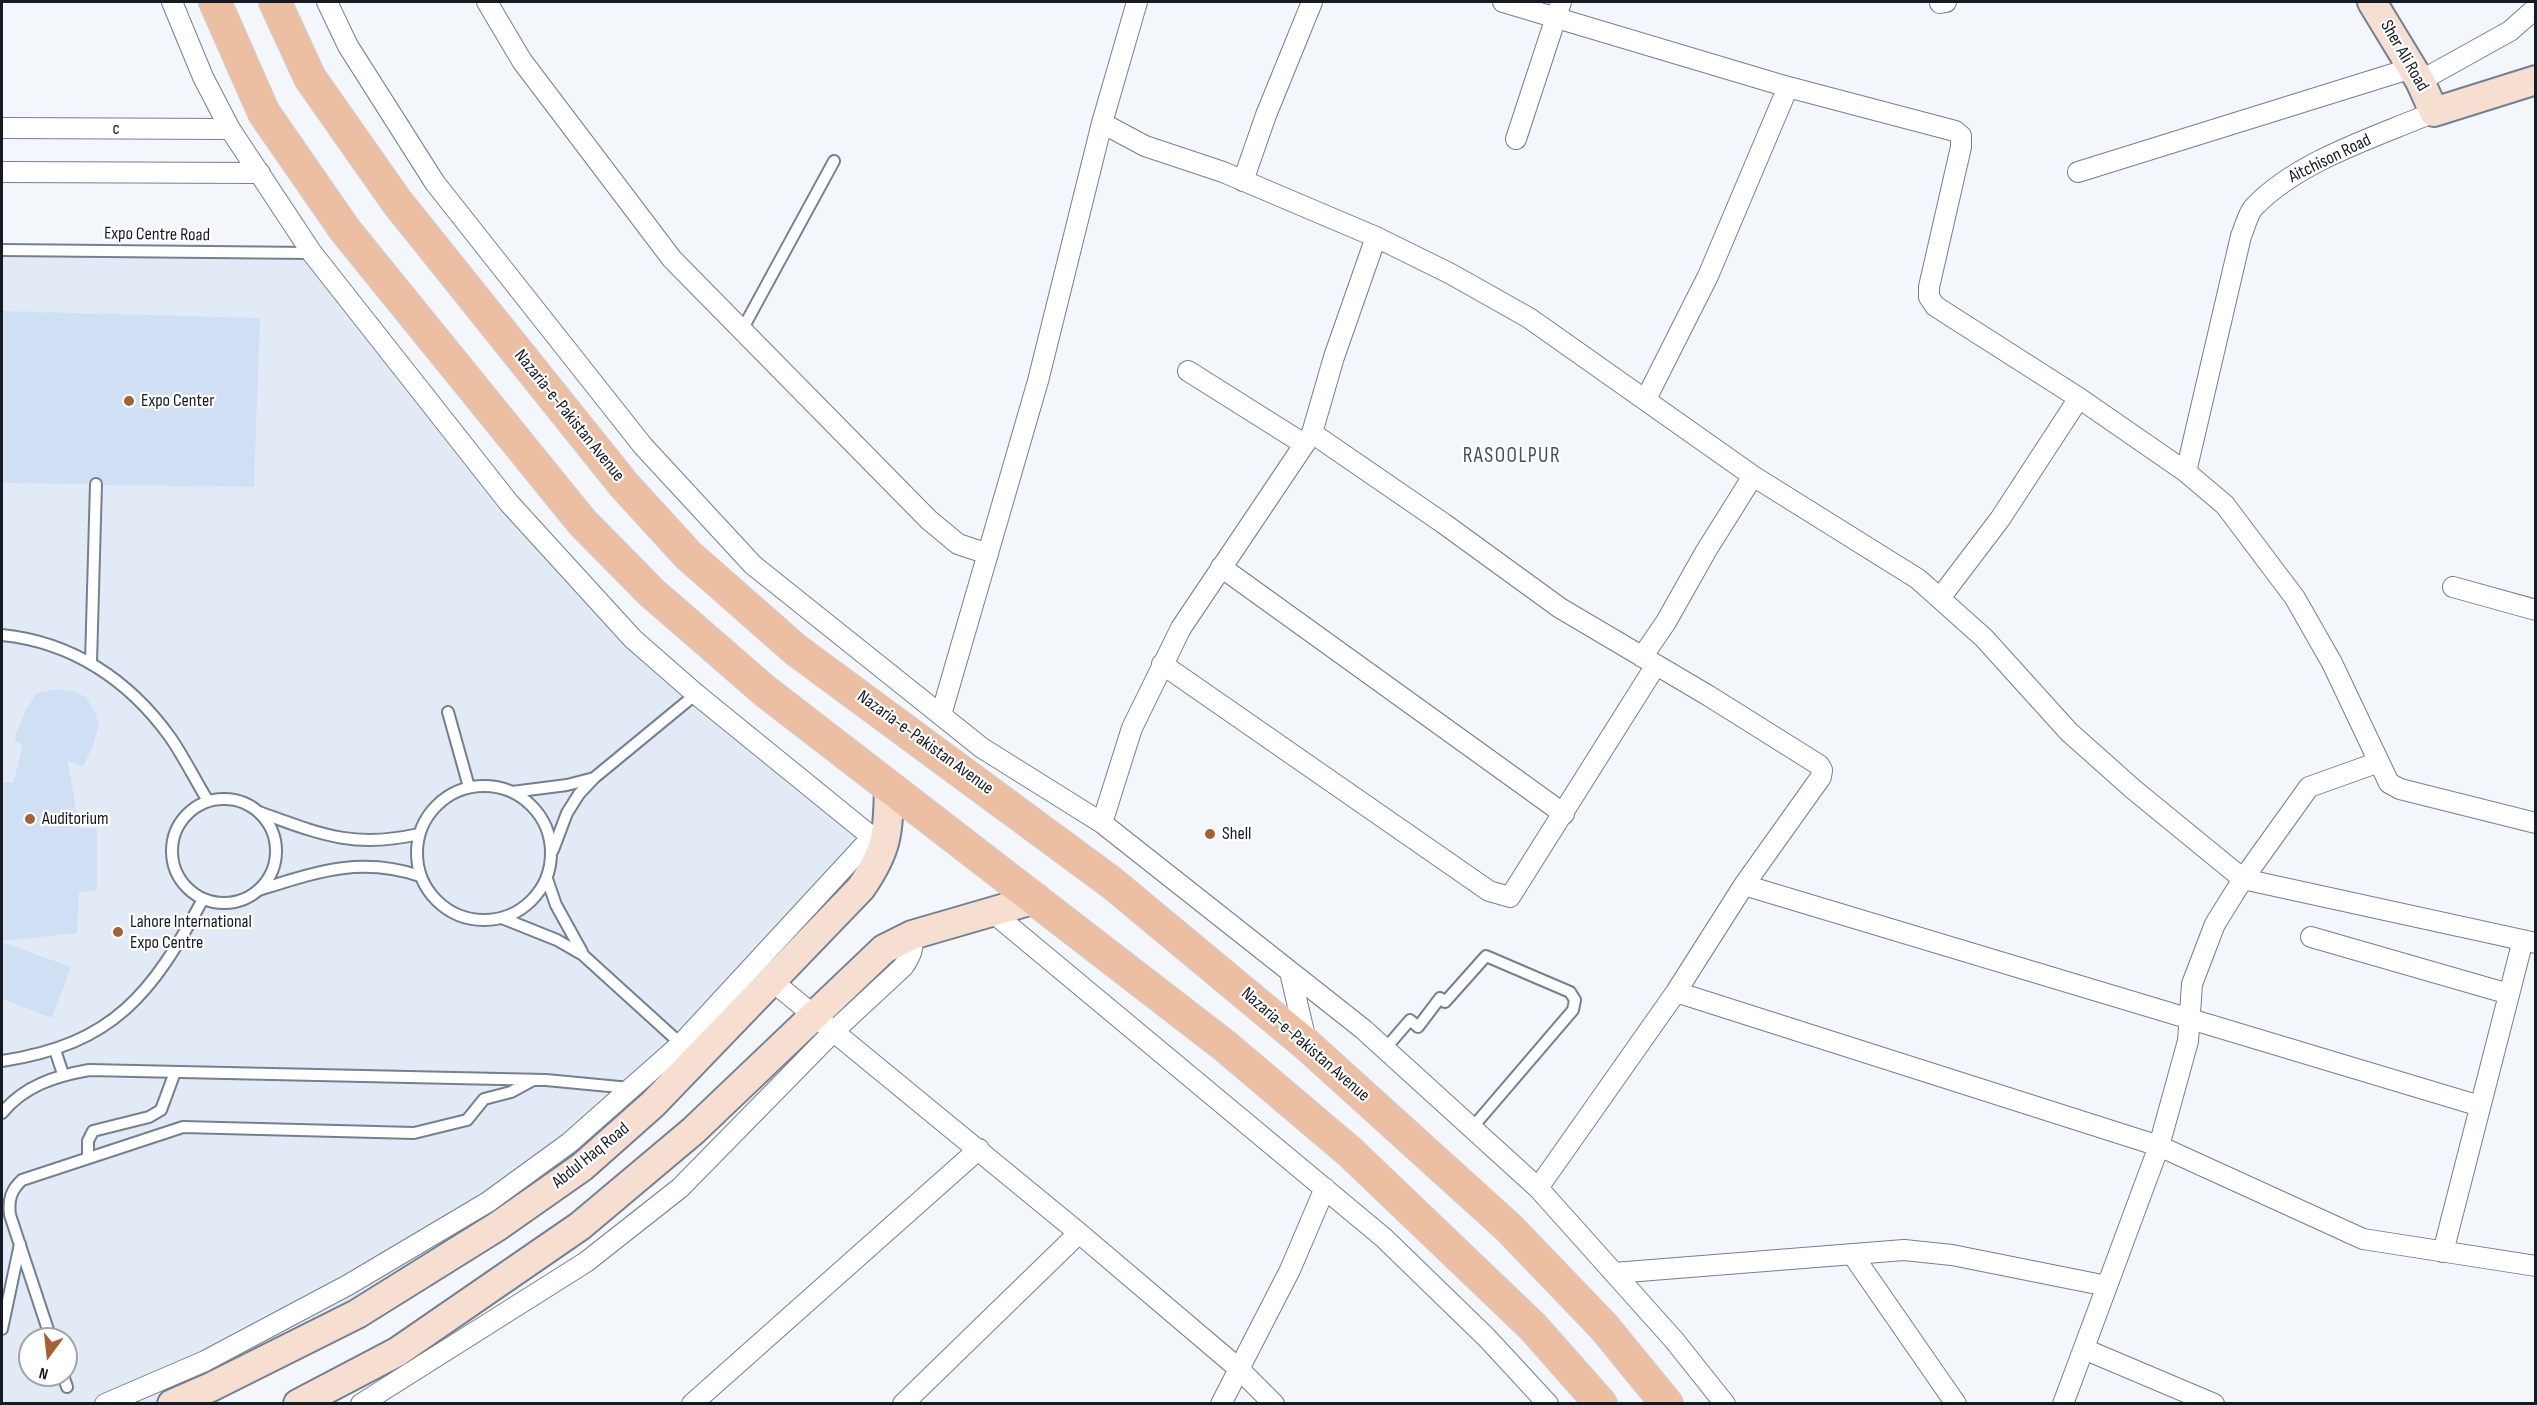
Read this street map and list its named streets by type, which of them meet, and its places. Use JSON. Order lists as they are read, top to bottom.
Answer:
{
  "streets": {
    "main road": [
      "Sher Ali Road",
      "Aitchison Road",
      "Nazaria-e-Pakistan Avenue",
      "Abdul Haq Road"
    ],
    "street": ["c"],
    "lane": ["Expo Centre Road"]
  },
  "crossings": [
    ["Sher Ali Road", "Aitchison Road"]
  ],
  "districts": ["RASOOLPUR"],
  "places": [
    "Expo Center",
    "Auditorium",
    "Shell",
    "Lahore International Expo Centre"
  ],
  "north": "bottom"
}
